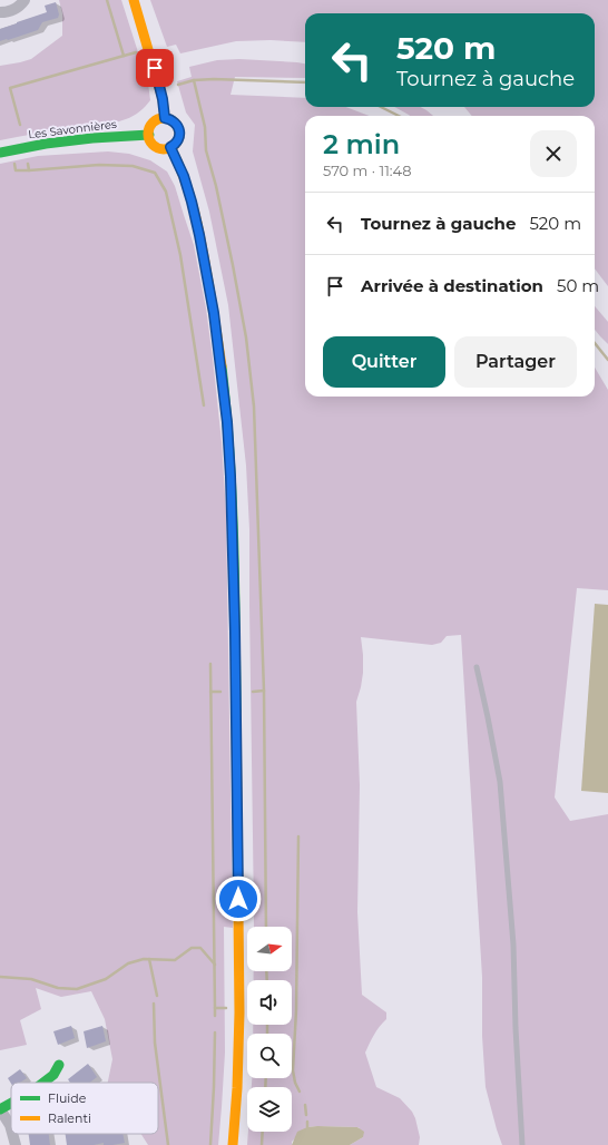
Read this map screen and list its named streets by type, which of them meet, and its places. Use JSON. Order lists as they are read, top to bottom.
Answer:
{
  "streets": {
    "main road": ["Les Savonnières"]
  },
  "legend": ["Fluide", "Ralenti"],
  "north": "right",
  "page": {
    "turn": ["520 m", "Tournez à gauche"],
    "heading": ["2 min", "570 m · 11:48"],
    "list": [
      {
        "name": "Tournez à gauche",
        "value": "520 m"
      },
      {
        "name": "Arrivée à destination",
        "value": "50 m"
      }
    ],
    "buttons": ["Quitter", "Partager"]
  }
}
